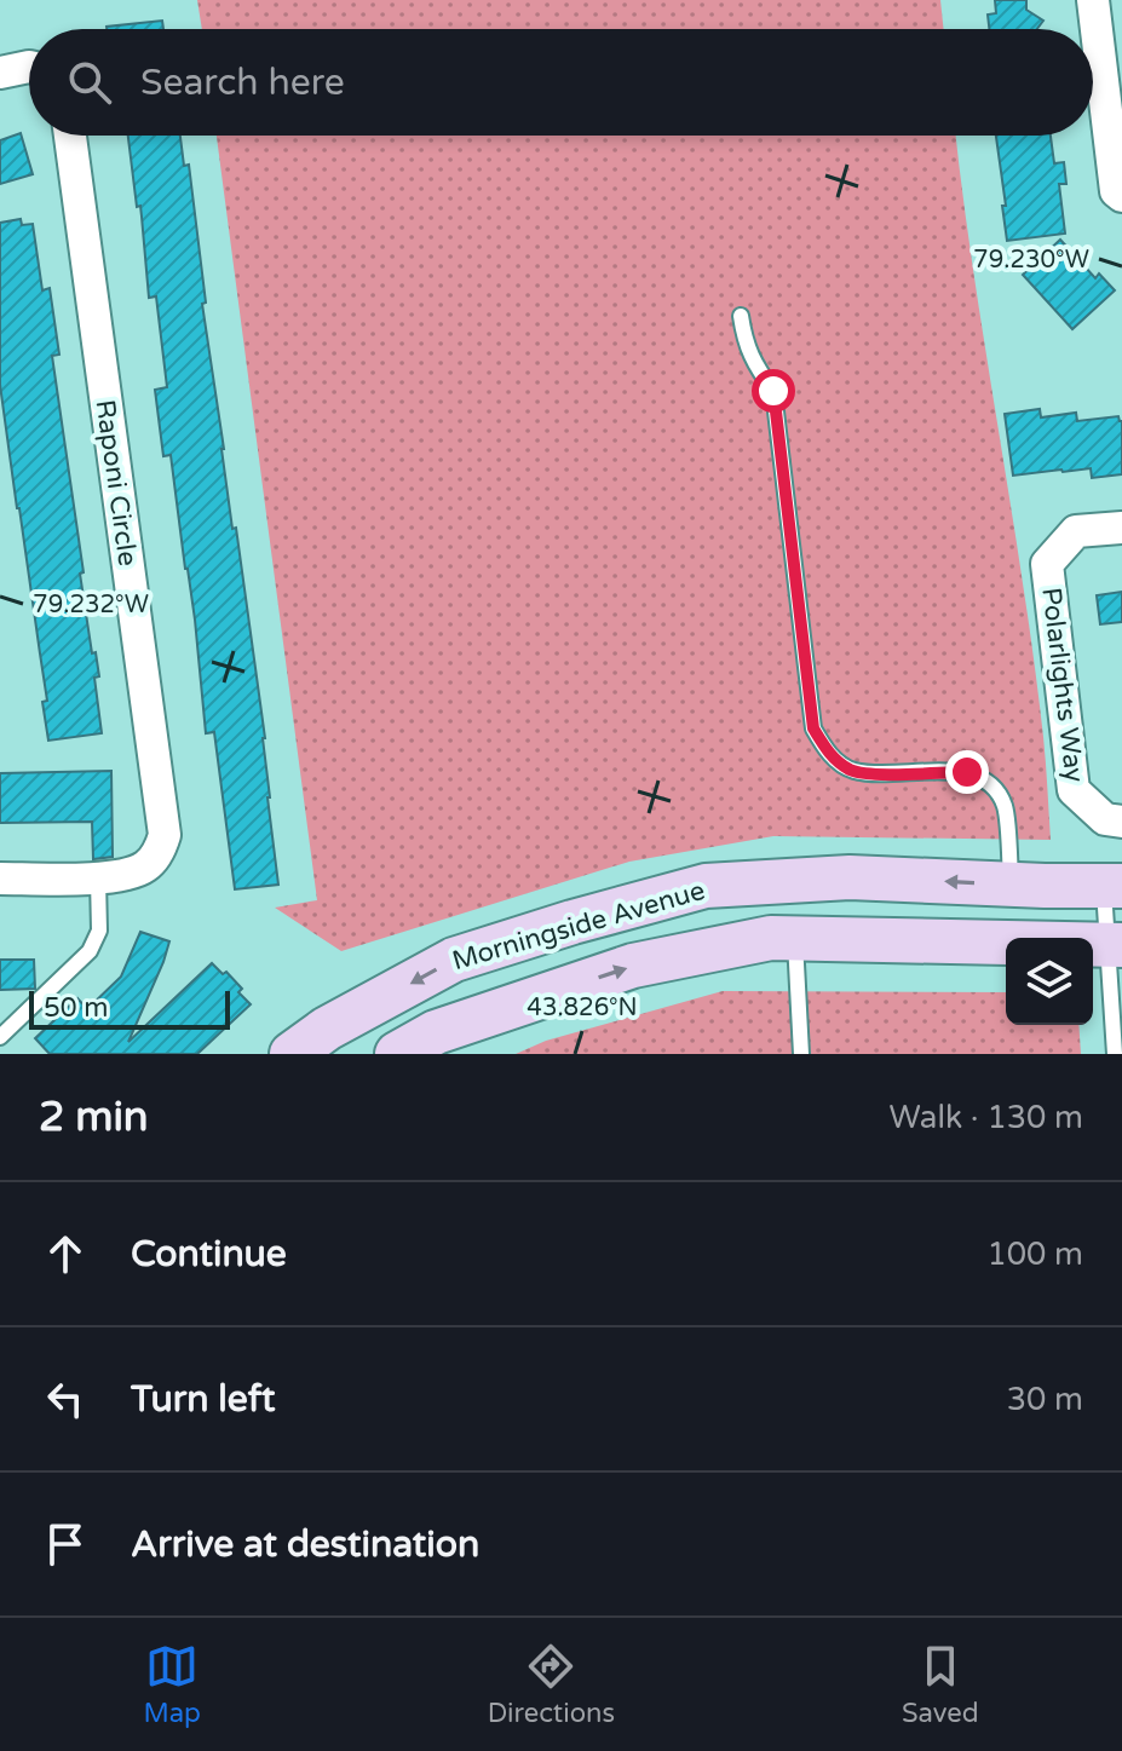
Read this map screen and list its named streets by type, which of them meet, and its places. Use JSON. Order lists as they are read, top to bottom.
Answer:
{
  "streets": {
    "main road": ["Morningside Avenue"],
    "street": ["Raponi Circle", "Polarlights Way"]
  },
  "scale_bar": "50 m",
  "page": {
    "search": "Search here",
    "scale": "50 m",
    "heading": ["2 min", "Walk · 130 m"],
    "list": [
      ["Continue", "100 m"],
      ["Turn left", "30 m"],
      "Arrive at destination"
    ],
    "nav": ["Map", "Directions", "Saved"]
  },
  "coordinates": ["79.230°W", "79.232°W", "43.826°N"]
}
